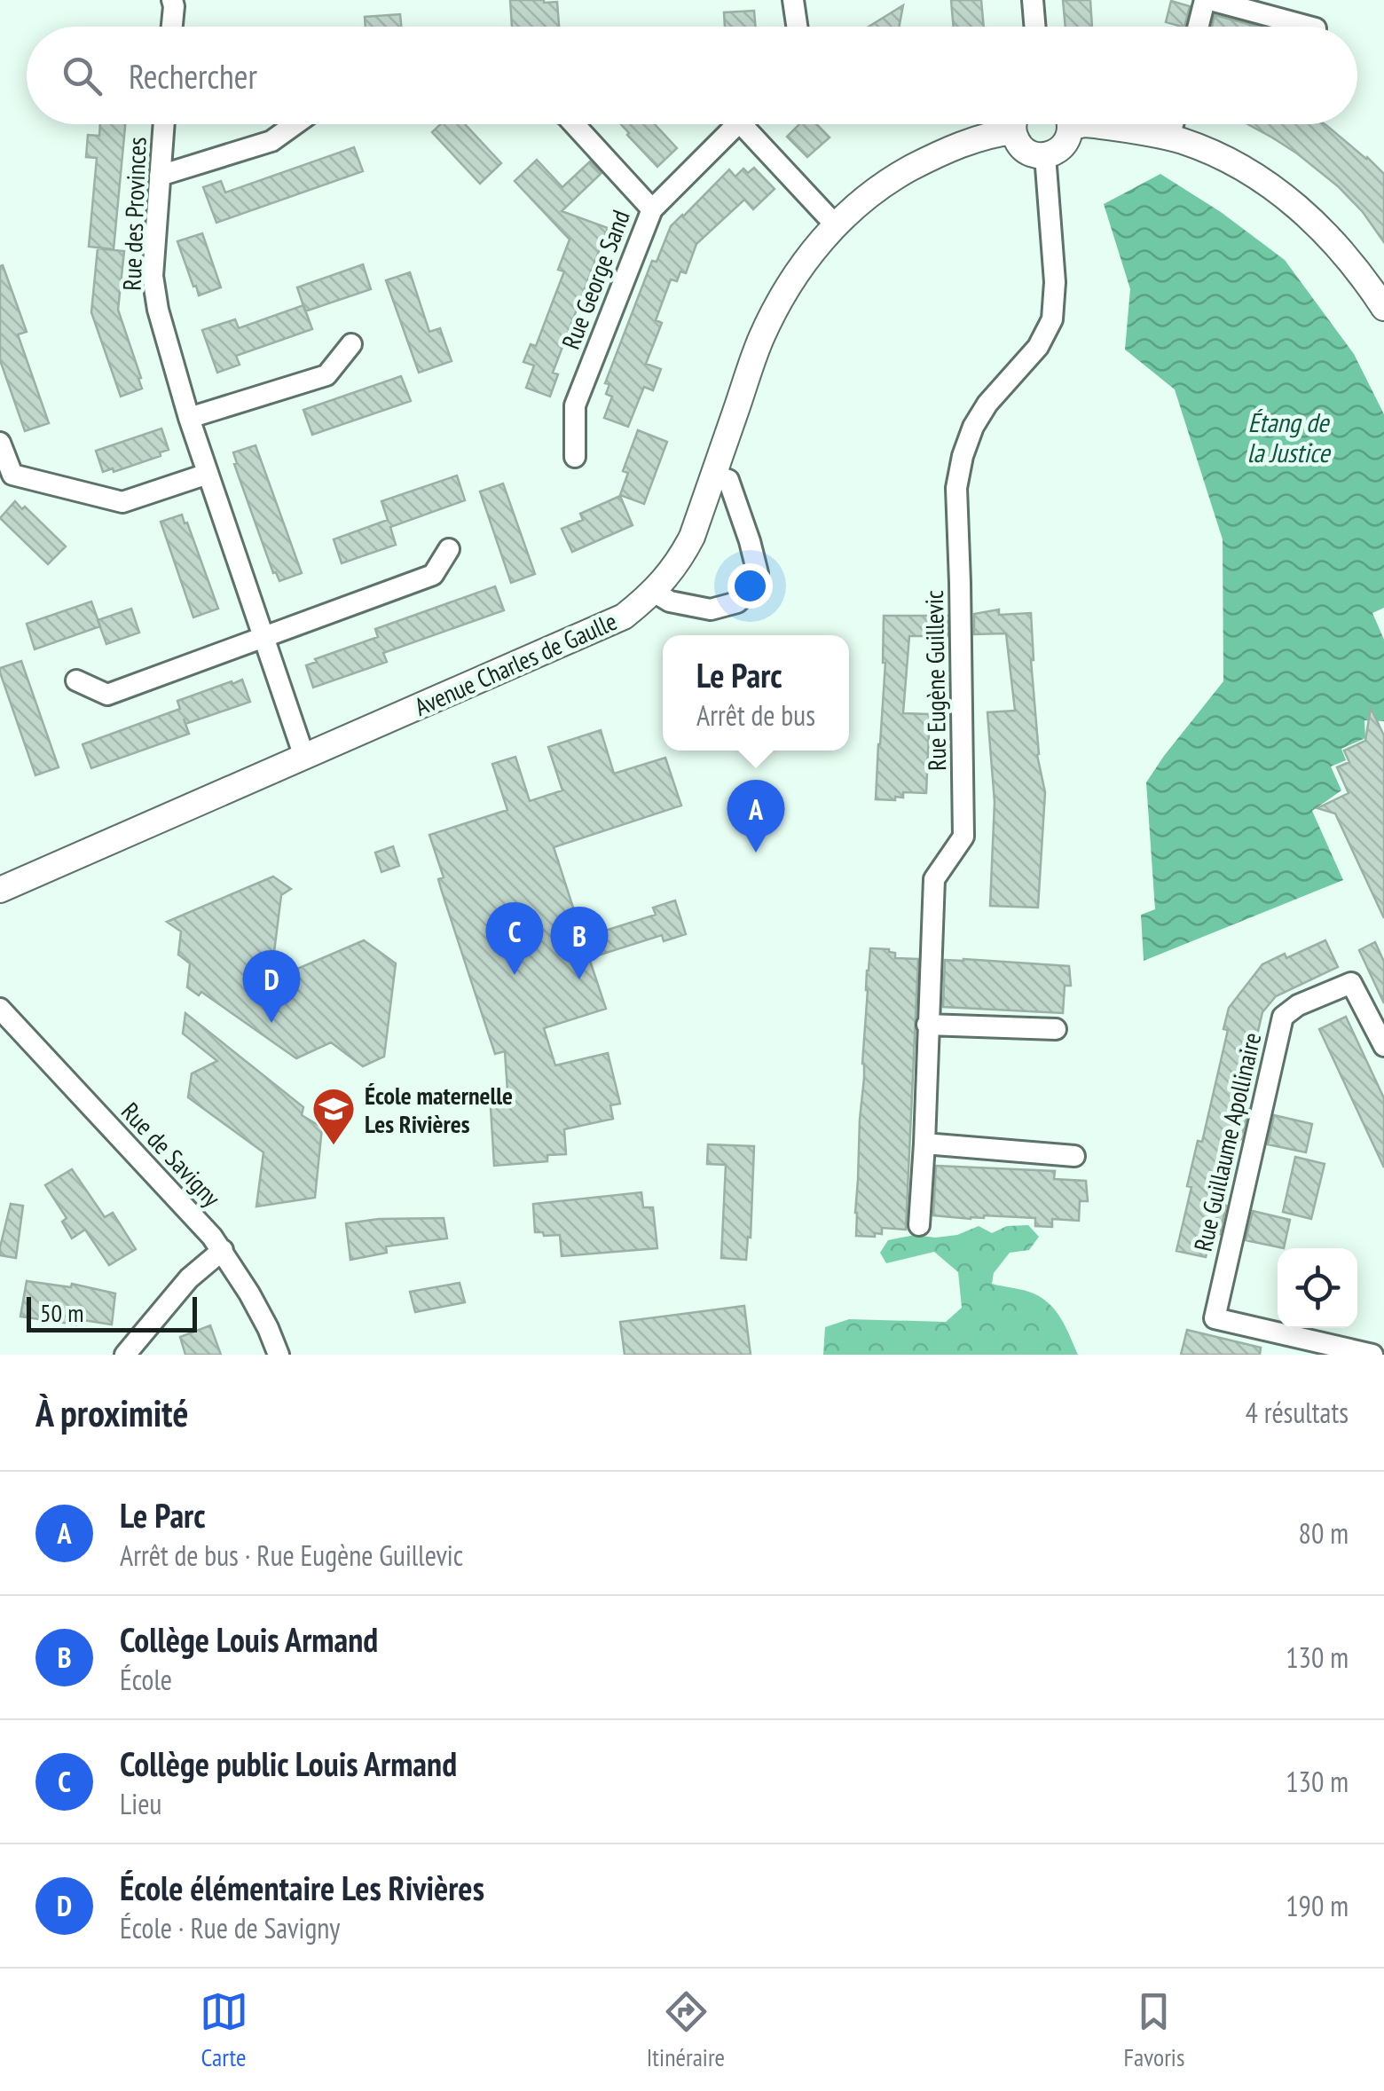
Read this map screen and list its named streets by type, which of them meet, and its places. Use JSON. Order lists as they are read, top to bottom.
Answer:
{
  "streets": {
    "street": [
      "Rue des Provinces",
      "Rue George Sand",
      "Avenue Charles de Gaulle",
      "Rue Eugène Guillevic",
      "Rue Guillaume Apollinaire",
      "Rue de Savigny"
    ]
  },
  "crossings": [
    ["Rue des Provinces", "Avenue Charles de Gaulle"]
  ],
  "water": ["Étang de la Justice"],
  "places": {
    "school or university": ["École maternelle Les Rivières"]
  },
  "scale_bar": "50 m",
  "page": {
    "search": "Rechercher",
    "popup": ["Le Parc", "Arrêt de bus"],
    "pins": [
      "A",
      "C",
      "B",
      "D"
    ],
    "scale": "50 m",
    "heading": ["À proximité", "4 résultats"],
    "list": [
      {
        "mark": "A",
        "name": "Le Parc",
        "note": "Arrêt de bus · Rue Eugène Guillevic",
        "value": "80 m"
      },
      {
        "mark": "B",
        "name": "Collège Louis Armand",
        "note": "École",
        "value": "130 m"
      },
      {
        "mark": "C",
        "name": "Collège public Louis Armand",
        "note": "Lieu",
        "value": "130 m"
      },
      {
        "mark": "D",
        "name": "École élémentaire Les Rivières",
        "note": "École · Rue de Savigny",
        "value": "190 m"
      }
    ],
    "nav": ["Carte", "Itinéraire", "Favoris"]
  }
}
